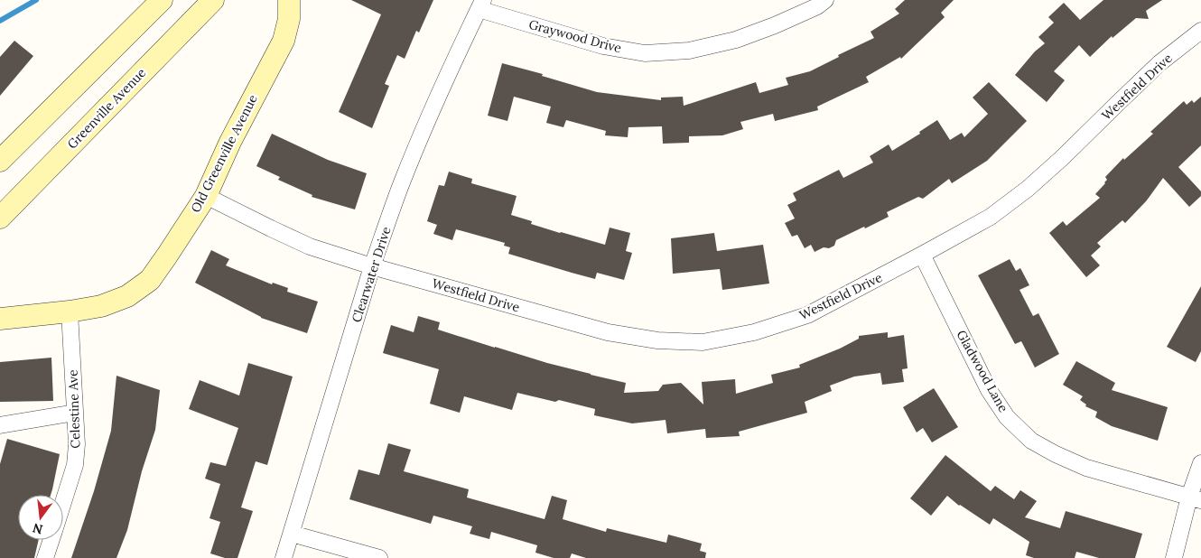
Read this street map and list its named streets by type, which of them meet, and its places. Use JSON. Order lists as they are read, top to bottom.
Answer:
{
  "streets": {
    "main road": ["Greenville Avenue", "Old Greenville Avenue"],
    "street": [
      "Graywood Drive",
      "Westfield Drive",
      "Clearwater Drive",
      "Gladwood Lane",
      "Celestine Ave"
    ]
  },
  "crossings": [
    ["Graywood Drive", "Clearwater Drive"],
    ["Westfield Drive", "Old Greenville Avenue"],
    ["Westfield Drive", "Clearwater Drive"],
    ["Westfield Drive", "Gladwood Lane"],
    ["Old Greenville Avenue", "Celestine Ave"]
  ],
  "north": "bottom"
}
